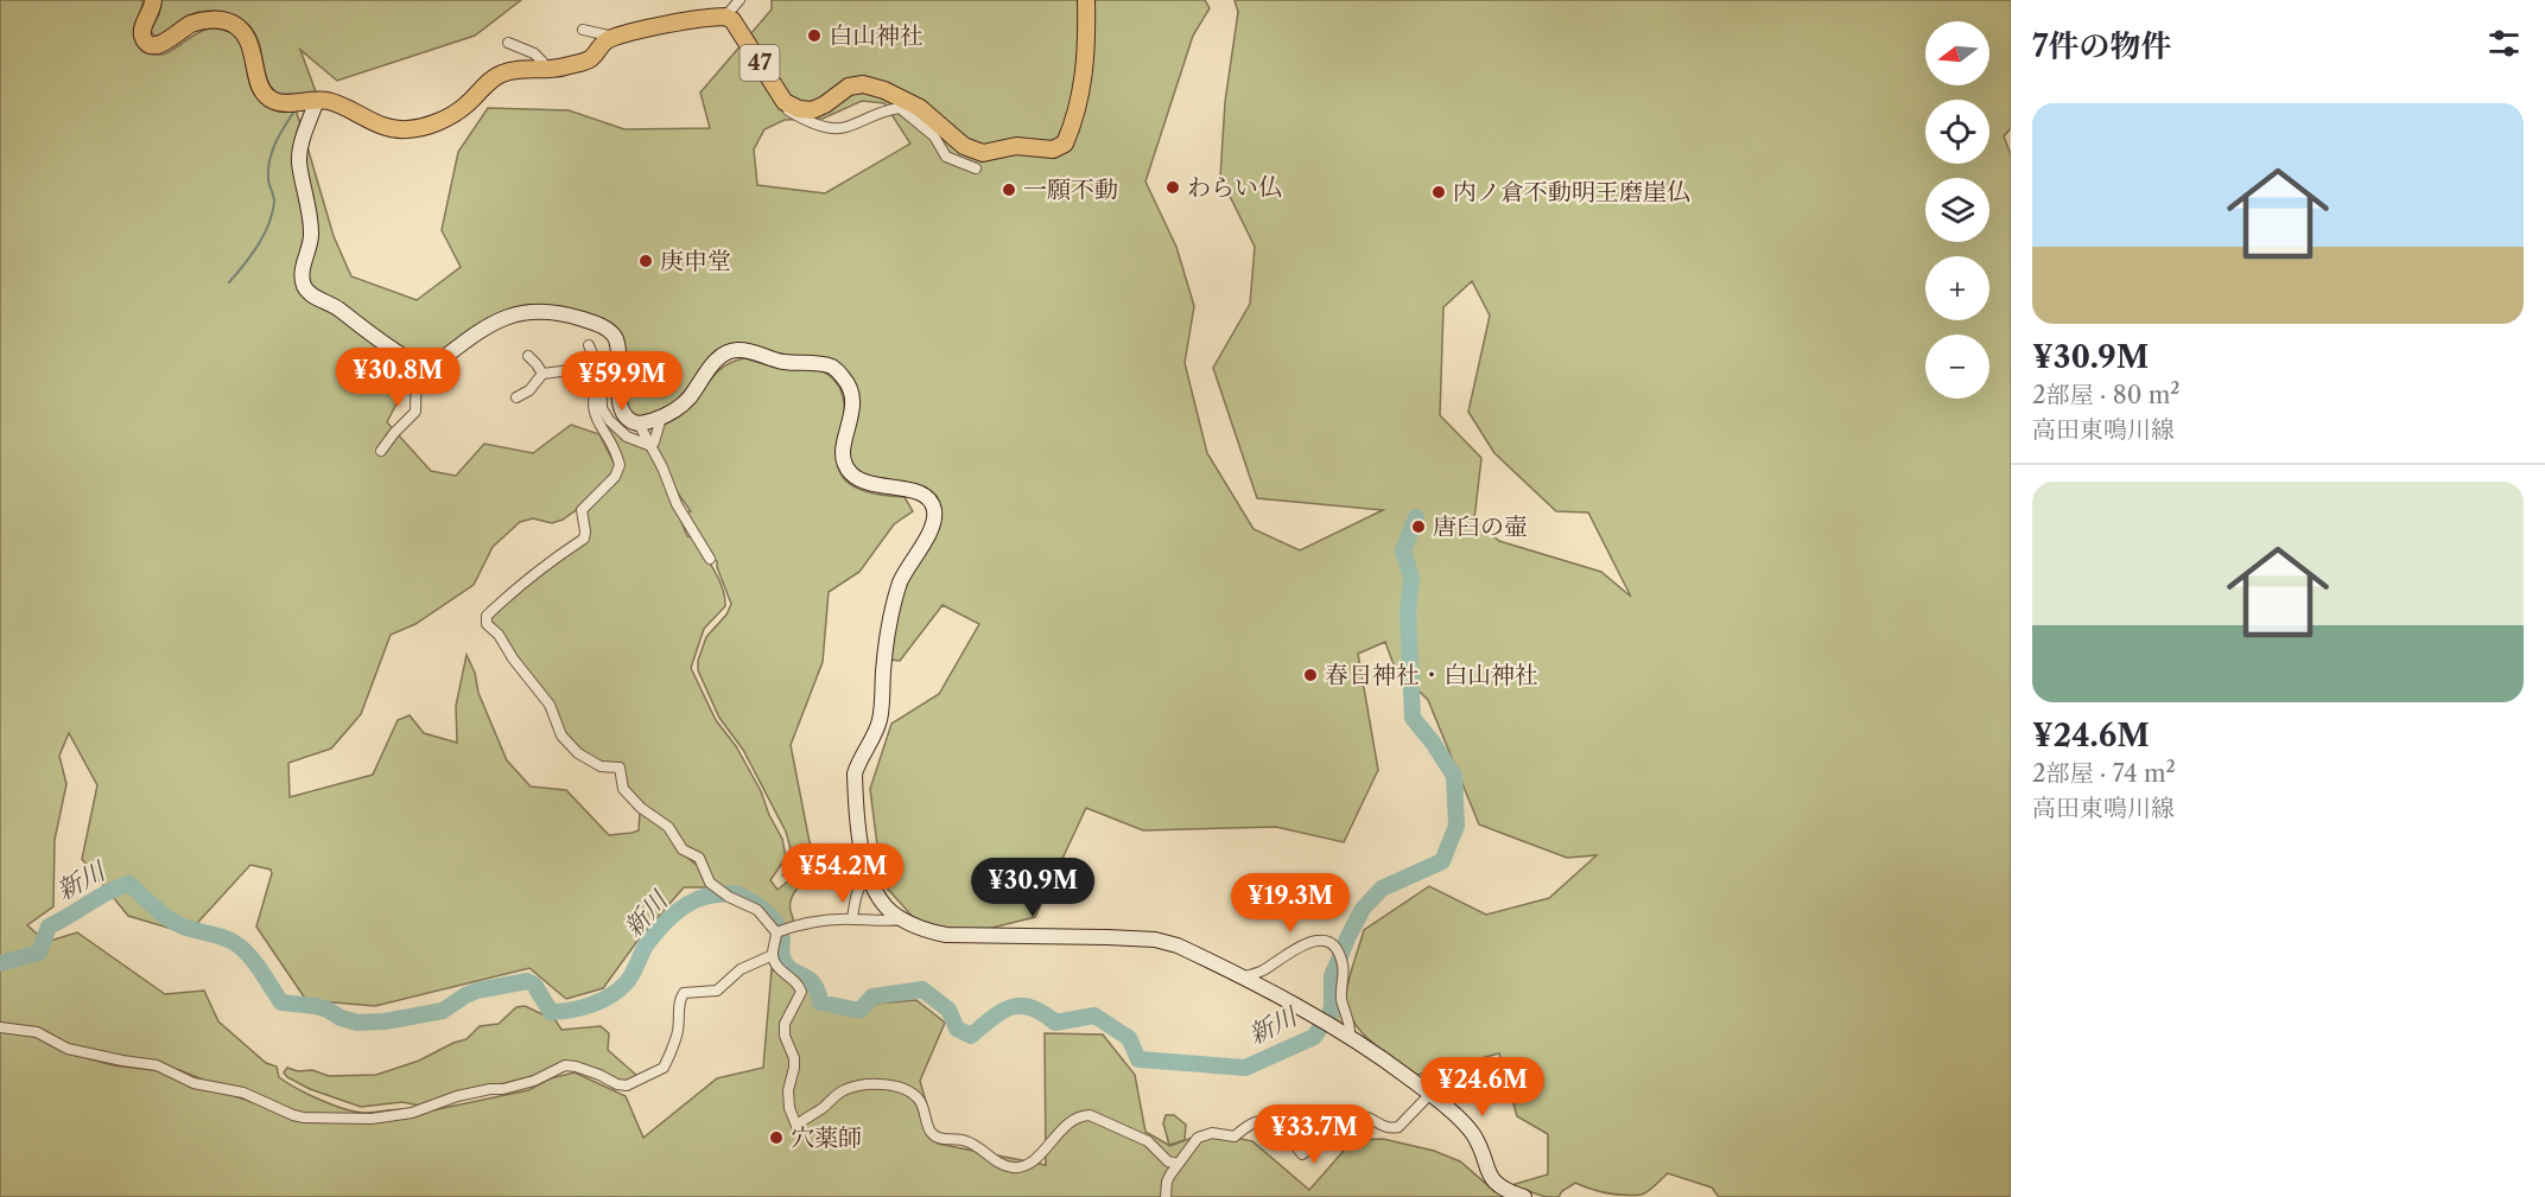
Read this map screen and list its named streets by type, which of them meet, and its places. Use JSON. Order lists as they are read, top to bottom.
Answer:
{
  "streets": {
    "main road": ["47"]
  },
  "water": ["新川"],
  "places": [
    "白山神社",
    "わらい仏",
    "一願不動",
    "内ノ倉不動明王磨崖仏",
    "庚申堂",
    "唐臼の壷",
    "春日神社・白山神社",
    "穴薬師"
  ],
  "north": "left",
  "page": {
    "heading": "7件の物件",
    "map_buttons": ["+", "−"],
    "list": [
      {
        "name": "¥30.9M",
        "note": "2部屋 · 80 m² · 高田東鳴川線"
      },
      {
        "name": "¥24.6M",
        "note": "2部屋 · 74 m² · 高田東鳴川線"
      }
    ],
    "price": [
      "¥30.8M",
      "¥59.9M",
      "¥54.2M",
      "¥30.9M",
      "¥19.3M",
      "¥24.6M",
      "¥33.7M"
    ]
  }
}
